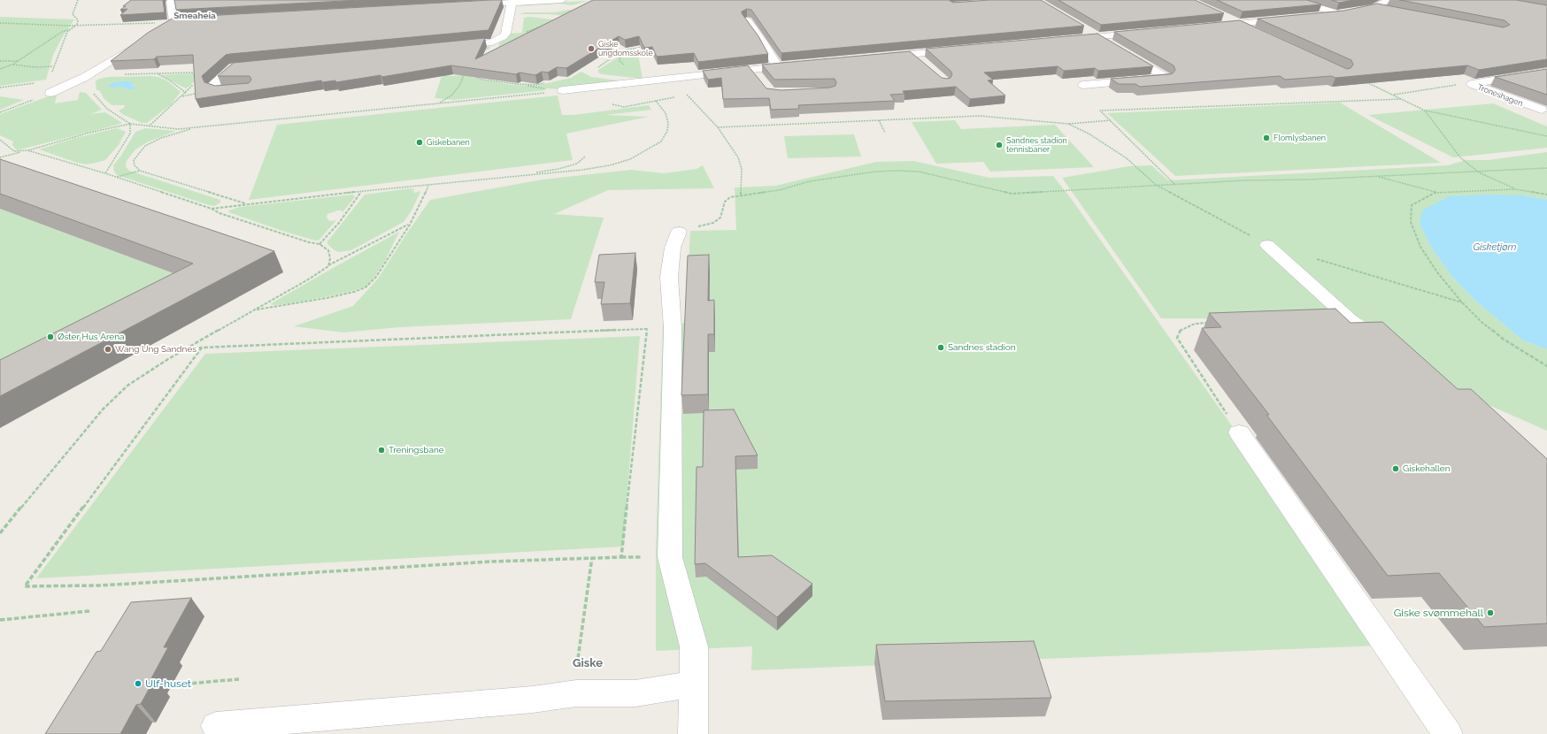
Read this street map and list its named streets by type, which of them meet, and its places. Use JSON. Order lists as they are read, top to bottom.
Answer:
{
  "streets": {
    "street": ["Troneshagen"]
  },
  "districts": ["Smeaheia", "Giske"],
  "water": ["Gisketjørn"],
  "places": [
    "Giske ungdomsskole",
    "Flomlysbanen",
    "Giskebanen",
    "Sandnes stadion tennisbaner",
    "Øster Hus Arena",
    "Sandnes stadion",
    "Wang Ung Sandnes",
    "Treningsbane",
    "Giskehallen",
    "Giske svømmehall",
    "Ulf-huset"
  ]
}
